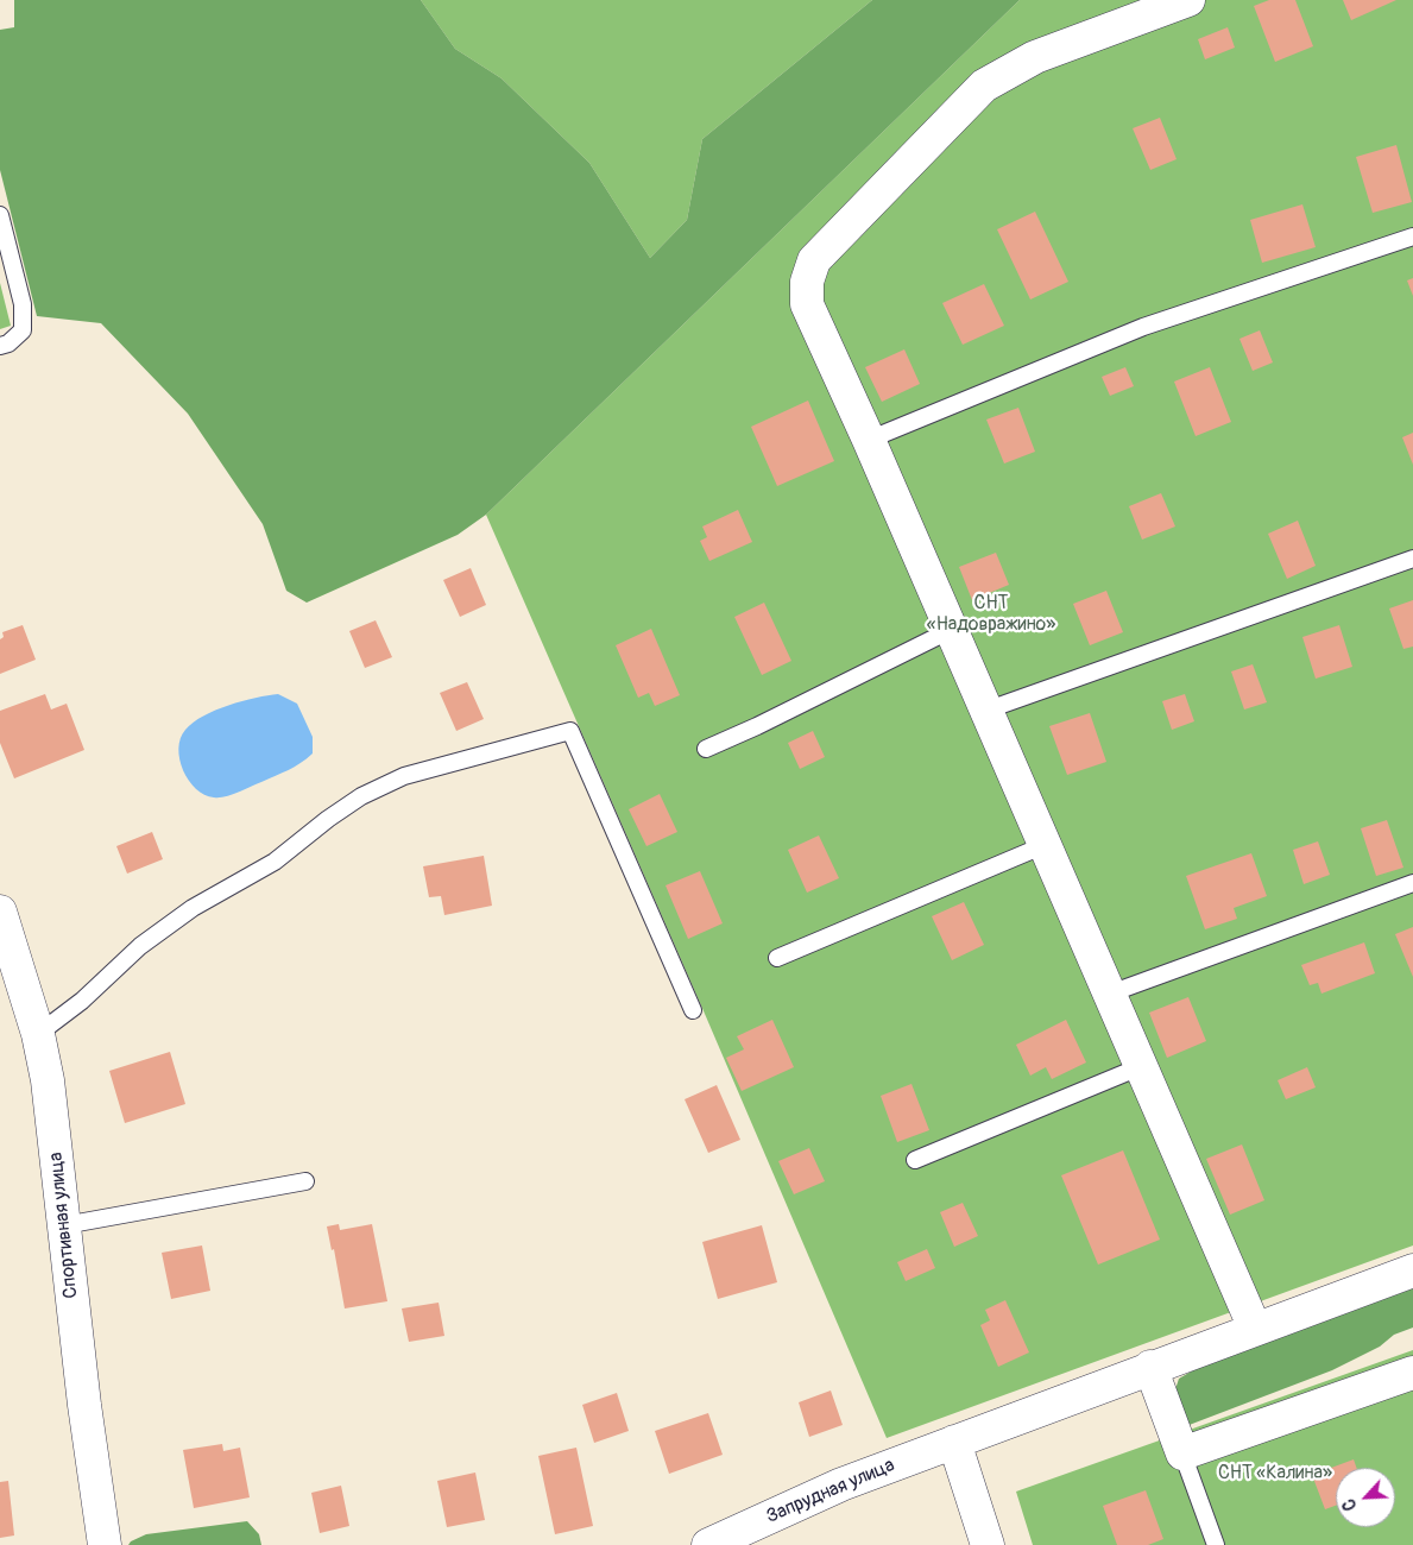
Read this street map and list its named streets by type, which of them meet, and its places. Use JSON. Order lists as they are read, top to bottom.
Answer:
{
  "streets": {
    "street": ["Спортивная улица", "Запрудная улица"]
  },
  "parks": ["СНТ «Надовражино»", "СНТ «Калина»"],
  "north": "bottom left"
}
